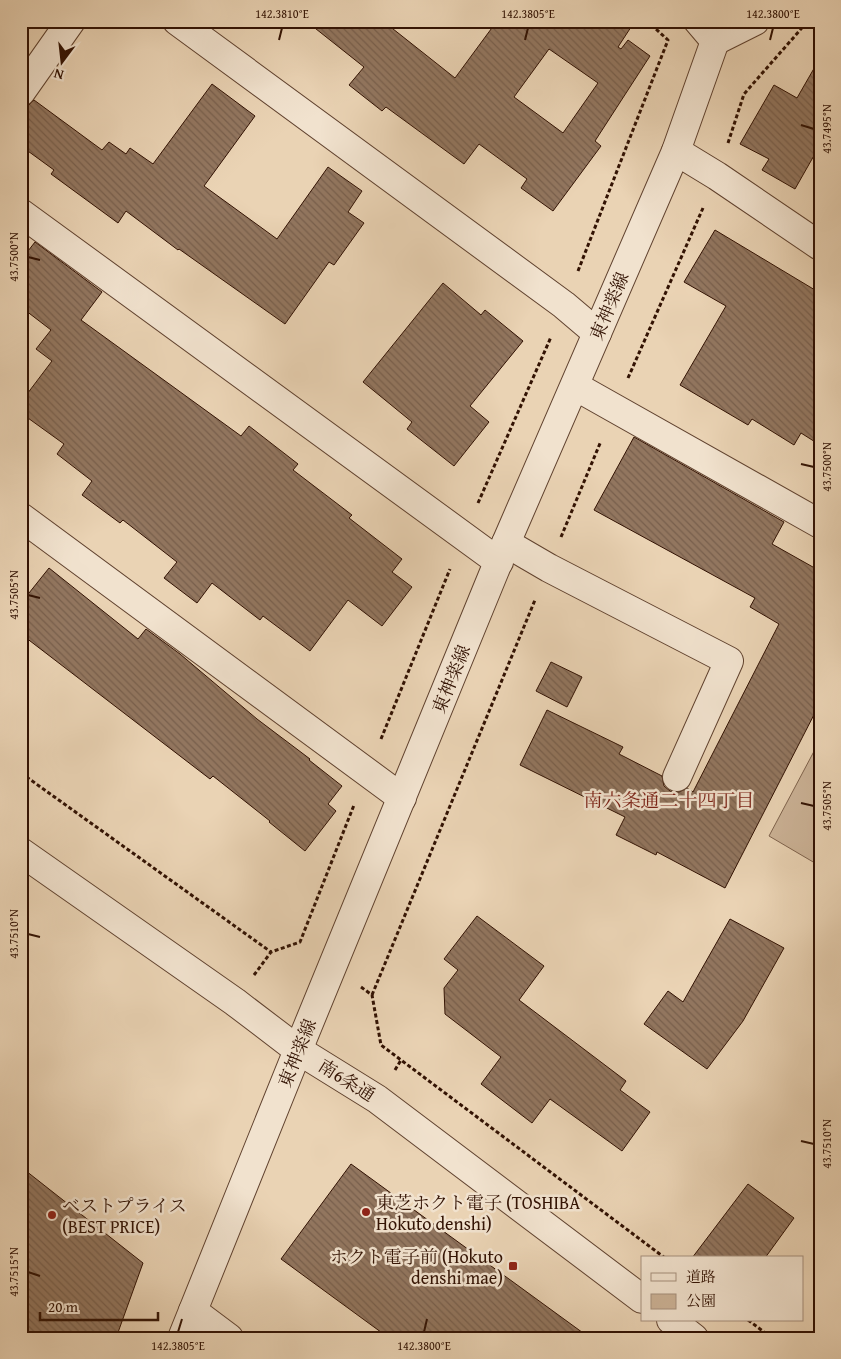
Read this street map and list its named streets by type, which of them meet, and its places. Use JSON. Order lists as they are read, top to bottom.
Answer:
{
  "streets": {
    "street": ["東神楽線", "南6条通"]
  },
  "crossings": [
    ["東神楽線", "南6条通"]
  ],
  "districts": ["南六条通二十四丁目"],
  "places": {
    "other": ["東芝ホクト電子 (TOSHIBA Hokuto denshi)", "ベストプライス (BEST PRICE)"],
    "transit": ["ホクト電子前 (Hokuto denshi mae)"]
  },
  "legend": ["道路", "公園"],
  "scale_bar": "20 m",
  "north": "bottom",
  "coordinates": [
    "142.3810°E",
    "142.3805°E",
    "142.3800°E",
    "43.7495°N",
    "43.7500°N",
    "43.7505°N",
    "43.7510°N",
    "43.7515°N"
  ]
}
